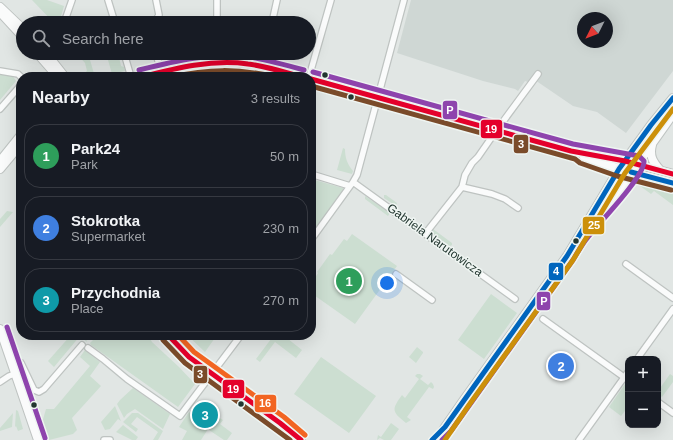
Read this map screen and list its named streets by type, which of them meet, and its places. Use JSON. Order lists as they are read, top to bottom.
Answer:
{
  "streets": {
    "street": ["Gabriela Narutowicza"]
  },
  "lines": [
    "transit line P",
    "transit line 19",
    "transit line 3",
    "transit line 4",
    "transit line 25",
    "transit line 16"
  ],
  "north": "bottom left",
  "page": {
    "search": "Search here",
    "heading": ["Nearby", "3 results"],
    "list": [
      {
        "mark": "1",
        "name": "Park24",
        "note": "Park",
        "value": "50 m"
      },
      {
        "mark": "2",
        "name": "Stokrotka",
        "note": "Supermarket",
        "value": "230 m"
      },
      {
        "mark": "3",
        "name": "Przychodnia",
        "note": "Place",
        "value": "270 m"
      }
    ],
    "pins": ["1", "2", "3"],
    "map_buttons": ["+", "−"]
  }
}
